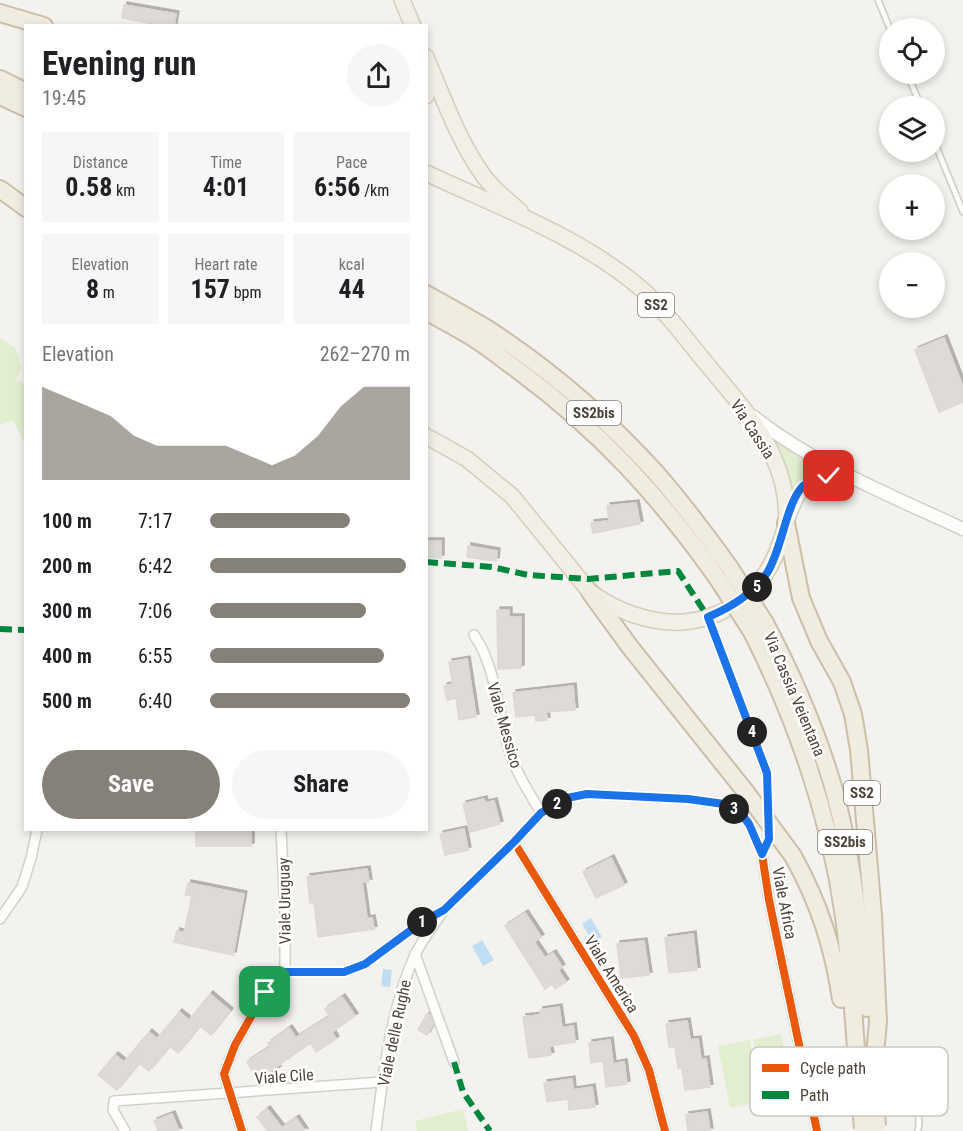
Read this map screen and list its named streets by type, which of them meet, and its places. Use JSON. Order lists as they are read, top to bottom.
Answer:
{
  "streets": {
    "highway": ["SS2", "SS2bis", "Via Cassia Veientana"],
    "main road": ["Via Cassia"],
    "street": [
      "Viale Messico",
      "Viale Uruguay",
      "Viale Africa",
      "Viale America",
      "Viale delle Rughe",
      "Viale Cile"
    ]
  },
  "crossings": [
    ["SS2", "Via Cassia"],
    ["Via Cassia", "Viale Africa"],
    ["Viale delle Rughe", "Viale Cile"]
  ],
  "legend": ["Cycle path", "Path"],
  "page": {
    "map_buttons": ["+", "−"],
    "heading": ["Evening run", "19:45"],
    "stats": [
      ["Distance", "0.58 km"],
      ["Time", "4:01"],
      ["Pace", "6:56 /km"],
      ["Elevation", "8 m"],
      ["Heart rate", "157 bpm"],
      ["kcal", "44"]
    ],
    "chart": ["Elevation", "262–270 m"],
    "list": [
      {
        "name": "100 m",
        "note": "7:17"
      },
      {
        "name": "200 m",
        "note": "6:42"
      },
      {
        "name": "300 m",
        "note": "7:06"
      },
      {
        "name": "400 m",
        "note": "6:55"
      },
      {
        "name": "500 m",
        "note": "6:40"
      }
    ],
    "pins": [
      "5",
      "4",
      "2",
      "3",
      "1"
    ],
    "buttons": ["Save", "Share"]
  }
}
